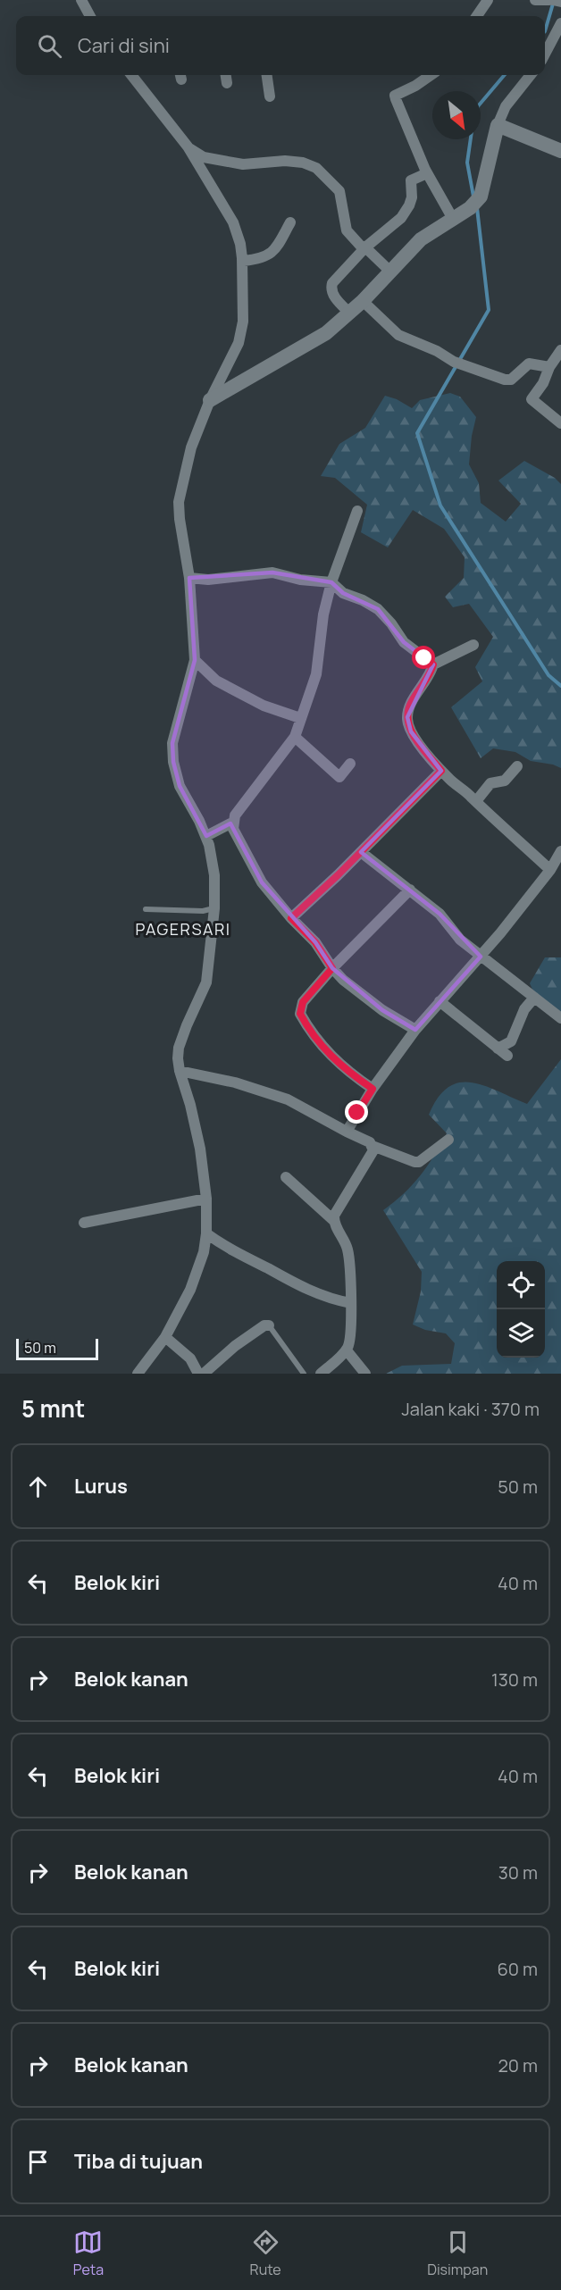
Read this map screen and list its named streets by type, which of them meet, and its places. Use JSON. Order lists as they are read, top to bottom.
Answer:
{
  "districts": ["PAGERSARI"],
  "scale_bar": "50 m",
  "north": "bottom right",
  "page": {
    "search": "Cari di sini",
    "scale": "50 m",
    "heading": ["5 mnt", "Jalan kaki · 370 m"],
    "list": [
      ["Lurus", "50 m"],
      ["Belok kiri", "40 m"],
      ["Belok kanan", "130 m"],
      ["Belok kiri", "40 m"],
      ["Belok kanan", "30 m"],
      ["Belok kiri", "60 m"],
      ["Belok kanan", "20 m"],
      "Tiba di tujuan"
    ],
    "nav": ["Peta", "Rute", "Disimpan"]
  }
}
